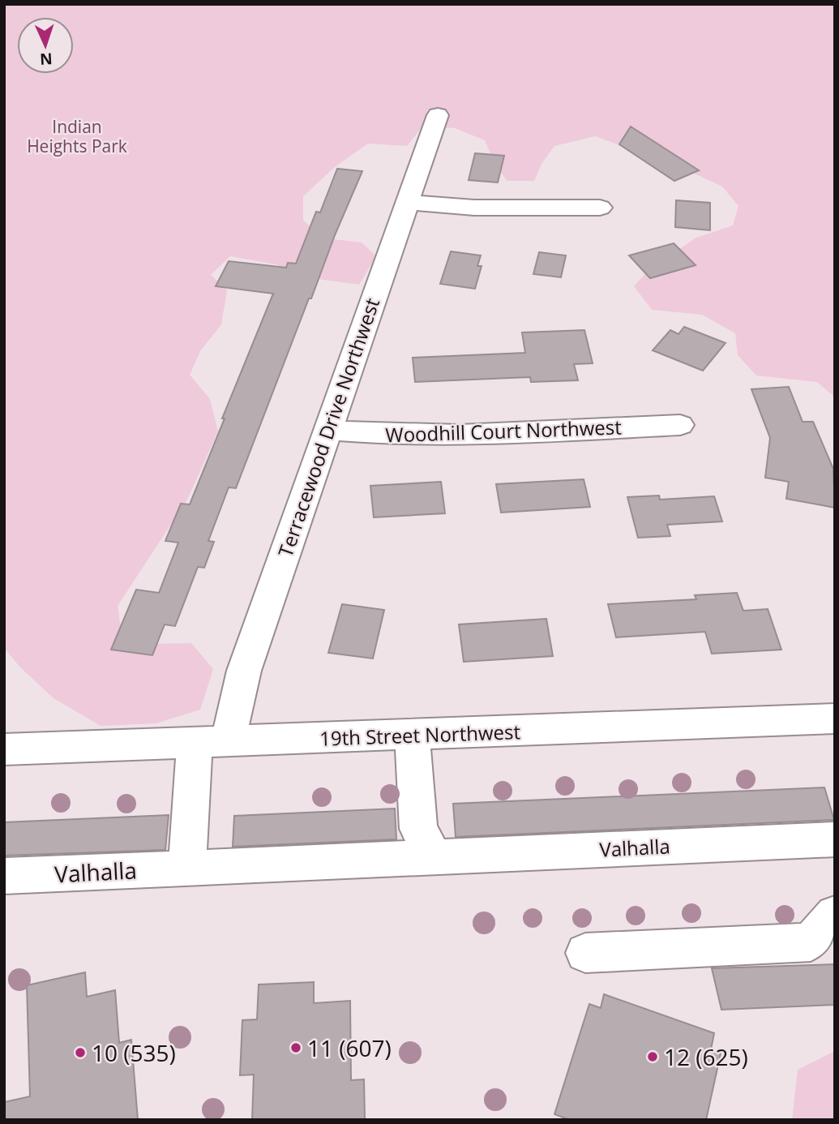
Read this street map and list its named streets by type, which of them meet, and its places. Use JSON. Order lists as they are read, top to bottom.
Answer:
{
  "streets": {
    "street": [
      "Terracewood Drive Northwest",
      "Woodhill Court Northwest",
      "19th Street Northwest",
      "Valhalla"
    ]
  },
  "crossings": [
    ["Terracewood Drive Northwest", "Woodhill Court Northwest"],
    ["Terracewood Drive Northwest", "19th Street Northwest"]
  ],
  "parks": ["Indian Heights Park"],
  "places": ["11 (607)", "10 (535)", "12 (625)"],
  "north": "bottom"
}
